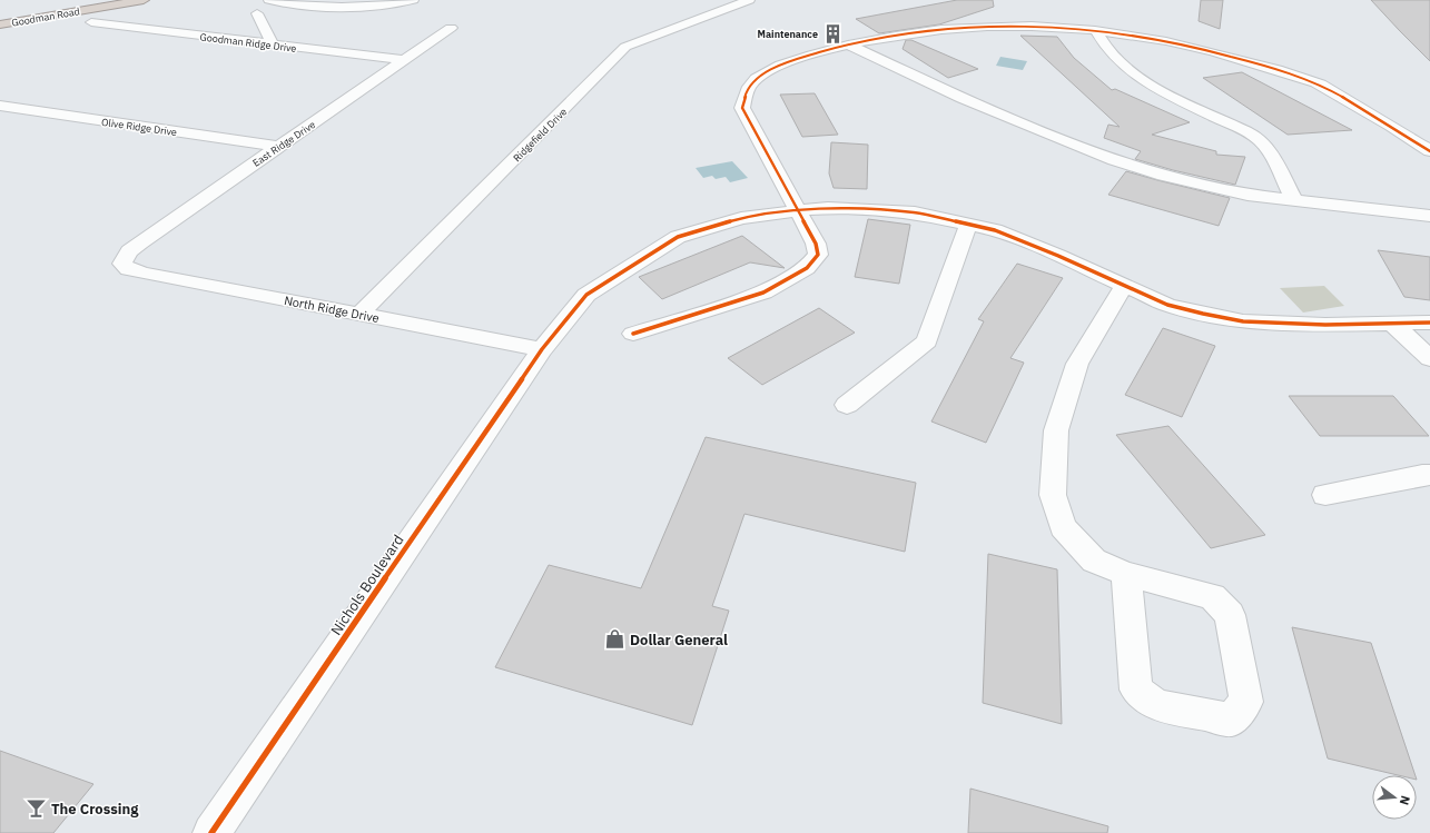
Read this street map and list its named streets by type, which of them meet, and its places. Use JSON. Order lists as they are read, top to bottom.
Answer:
{
  "streets": {
    "highway": ["Goodman Road"],
    "street": [
      "Goodman Ridge Drive",
      "Olive Ridge Drive",
      "Ridgefield Drive",
      "East Ridge Drive",
      "North Ridge Drive",
      "Nichols Boulevard"
    ]
  },
  "crossings": [
    ["Goodman Ridge Drive", "East Ridge Drive"],
    ["Olive Ridge Drive", "East Ridge Drive"],
    ["Ridgefield Drive", "North Ridge Drive"],
    ["East Ridge Drive", "North Ridge Drive"],
    ["North Ridge Drive", "Nichols Boulevard"]
  ],
  "places": {
    "building": ["Maintenance"],
    "shop": ["Dollar General"],
    "bar": ["The Crossing"]
  },
  "north": "right"
}
